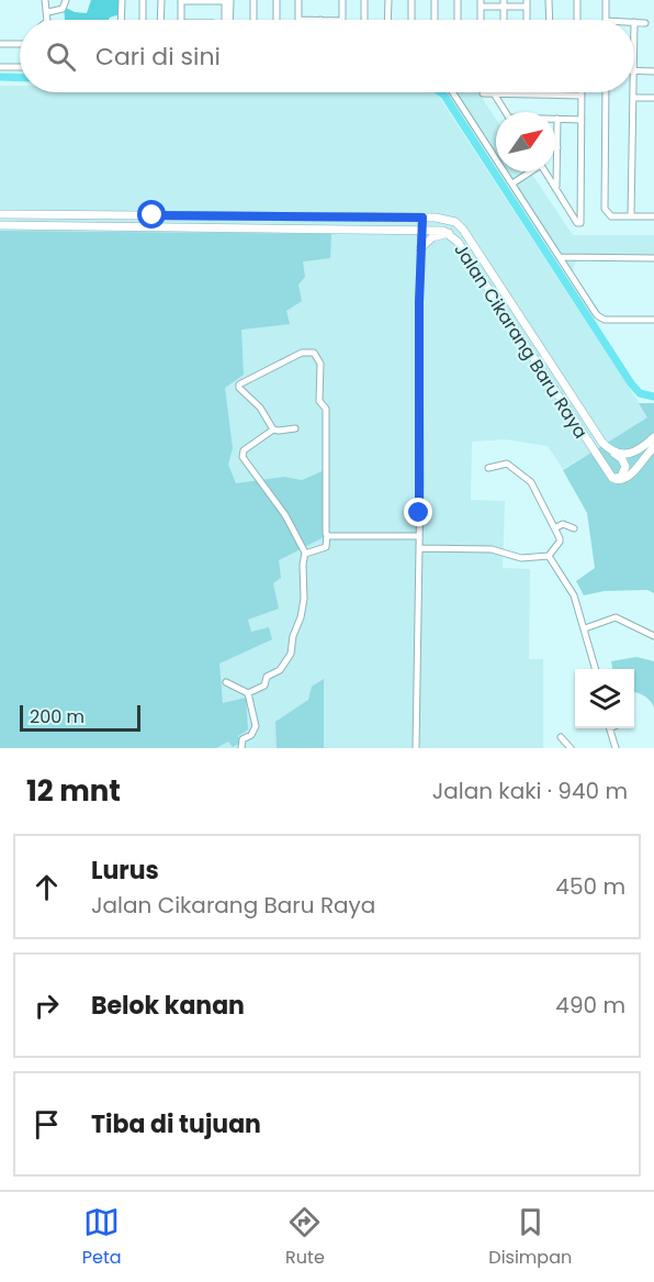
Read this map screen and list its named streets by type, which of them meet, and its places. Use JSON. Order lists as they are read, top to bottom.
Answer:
{
  "streets": {
    "main road": ["Jalan Cikarang Baru Raya"]
  },
  "scale_bar": "200 m",
  "north": "top right",
  "page": {
    "search": "Cari di sini",
    "scale": "200 m",
    "heading": ["12 mnt", "Jalan kaki · 940 m"],
    "list": [
      ["Lurus", "Jalan Cikarang Baru Raya", "450 m"],
      ["Belok kanan", "490 m"],
      "Tiba di tujuan"
    ],
    "nav": ["Peta", "Rute", "Disimpan"]
  }
}
